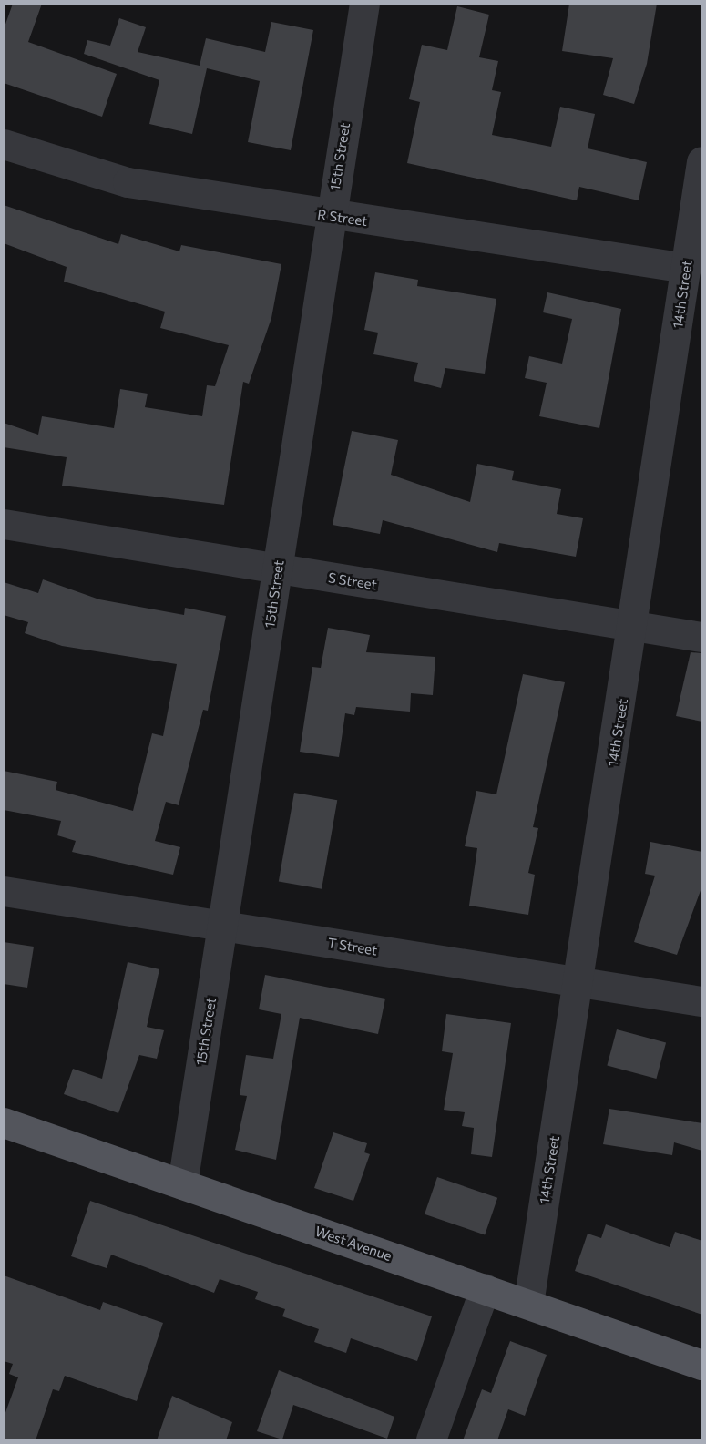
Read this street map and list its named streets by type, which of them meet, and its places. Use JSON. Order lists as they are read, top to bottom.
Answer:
{
  "streets": {
    "main road": ["West Avenue"],
    "street": [
      "15th Street",
      "R Street",
      "14th Street",
      "S Street",
      "T Street"
    ]
  },
  "crossings": [
    ["15th Street", "R Street"],
    ["15th Street", "S Street"],
    ["15th Street", "T Street"],
    ["15th Street", "West Avenue"],
    ["R Street", "14th Street"],
    ["14th Street", "S Street"],
    ["14th Street", "T Street"],
    ["14th Street", "West Avenue"]
  ]
}
